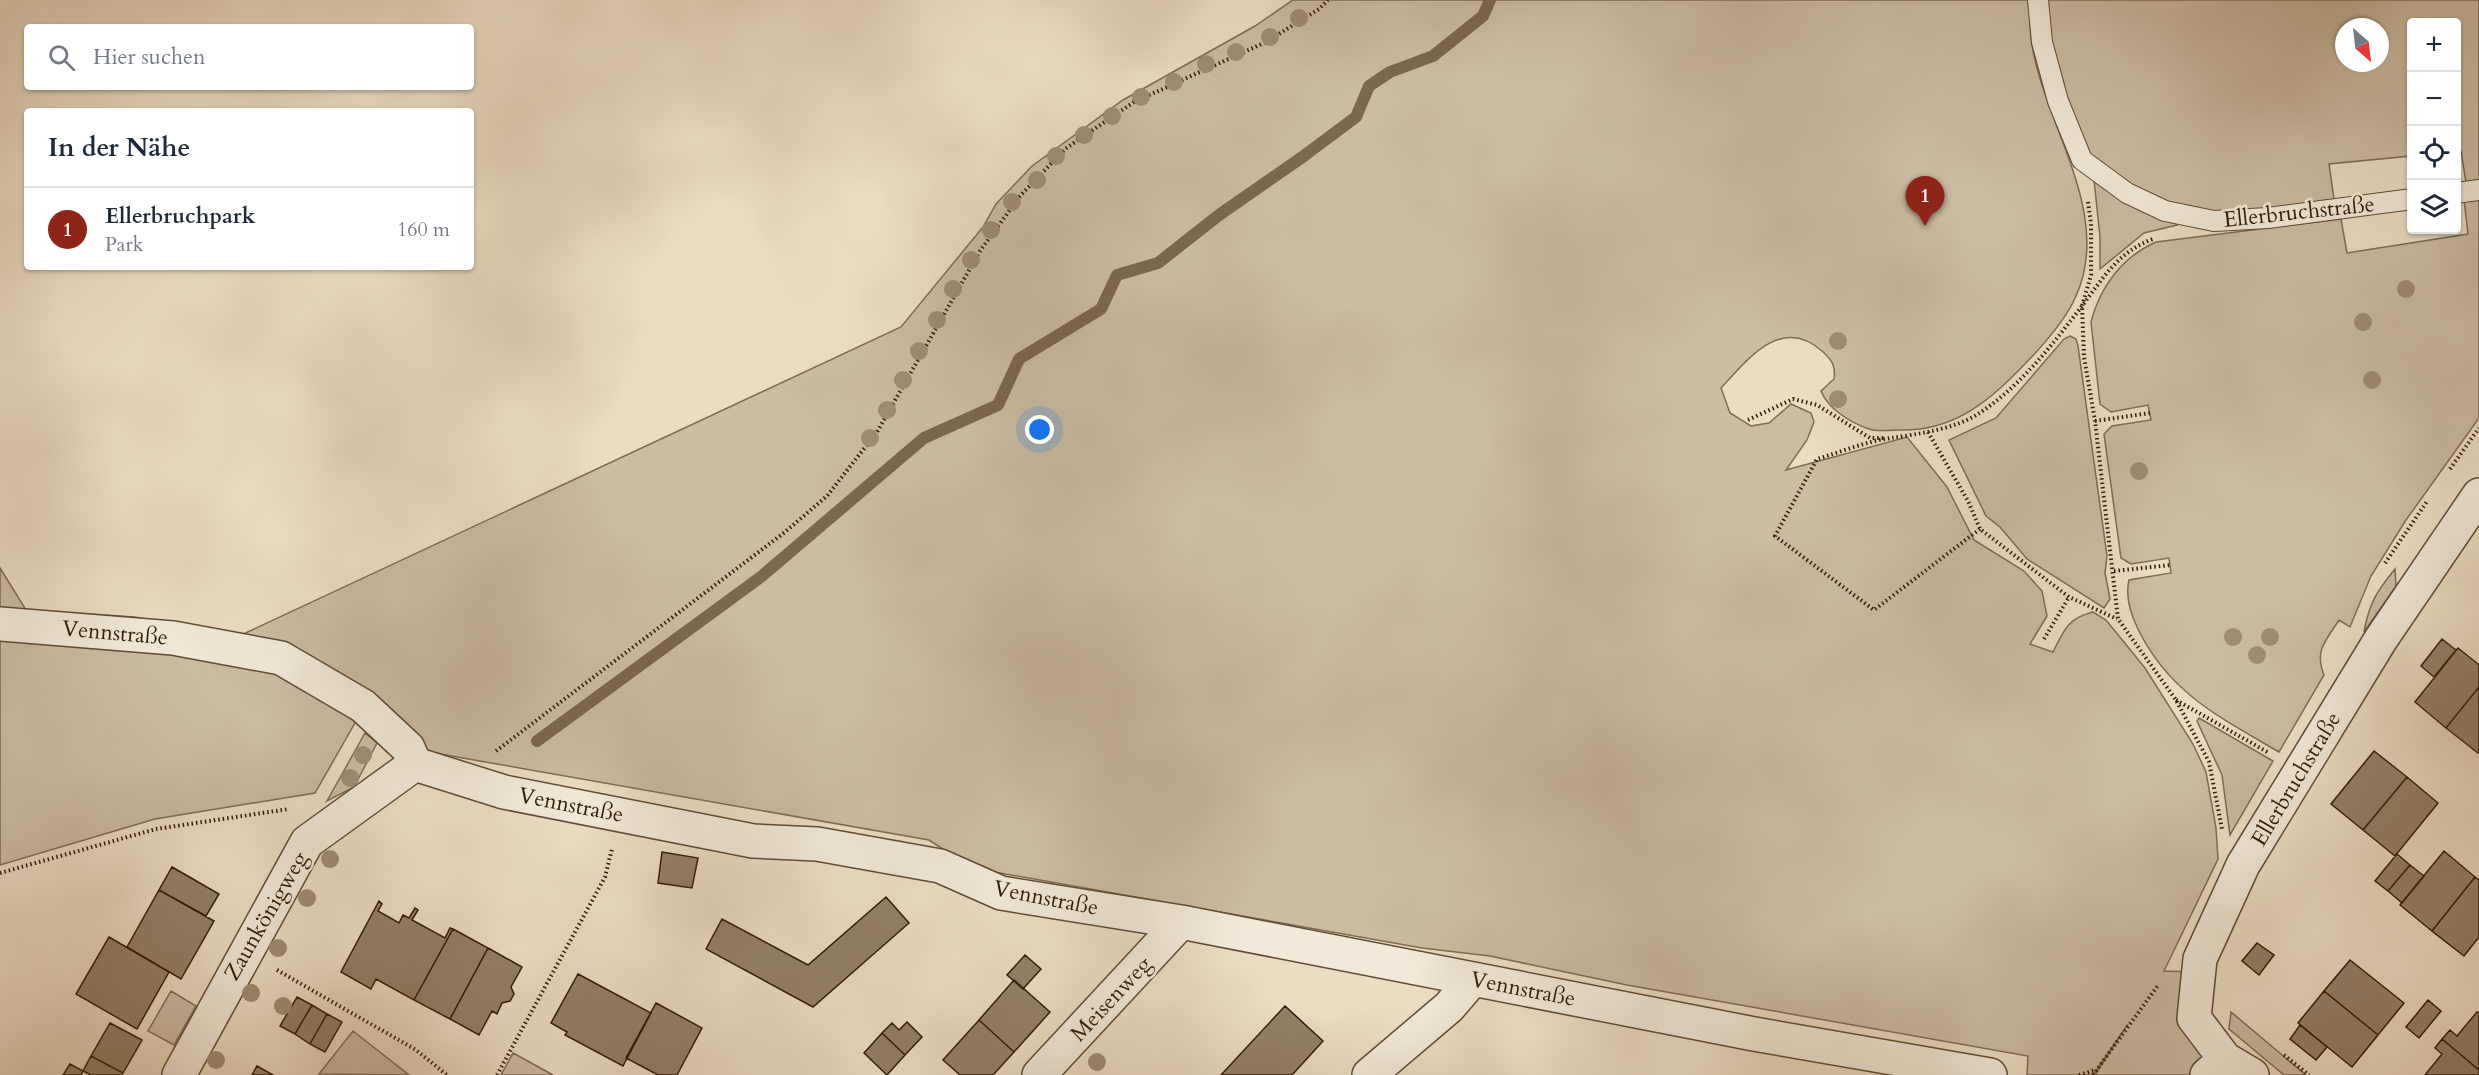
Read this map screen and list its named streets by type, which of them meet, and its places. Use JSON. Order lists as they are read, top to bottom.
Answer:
{
  "streets": {
    "street": [
      "Ellerbruchstraße",
      "Vennstraße",
      "Zaunkönigweg",
      "Meisenweg"
    ]
  },
  "crossings": [
    ["Vennstraße", "Zaunkönigweg"],
    ["Vennstraße", "Meisenweg"]
  ],
  "north": "bottom right",
  "page": {
    "map_buttons": ["+", "−"],
    "search": "Hier suchen",
    "heading": "In der Nähe",
    "pins": "1",
    "list": [
      {
        "mark": "1",
        "name": "Ellerbruchpark",
        "note": "Park",
        "value": "160 m"
      }
    ]
  }
}
